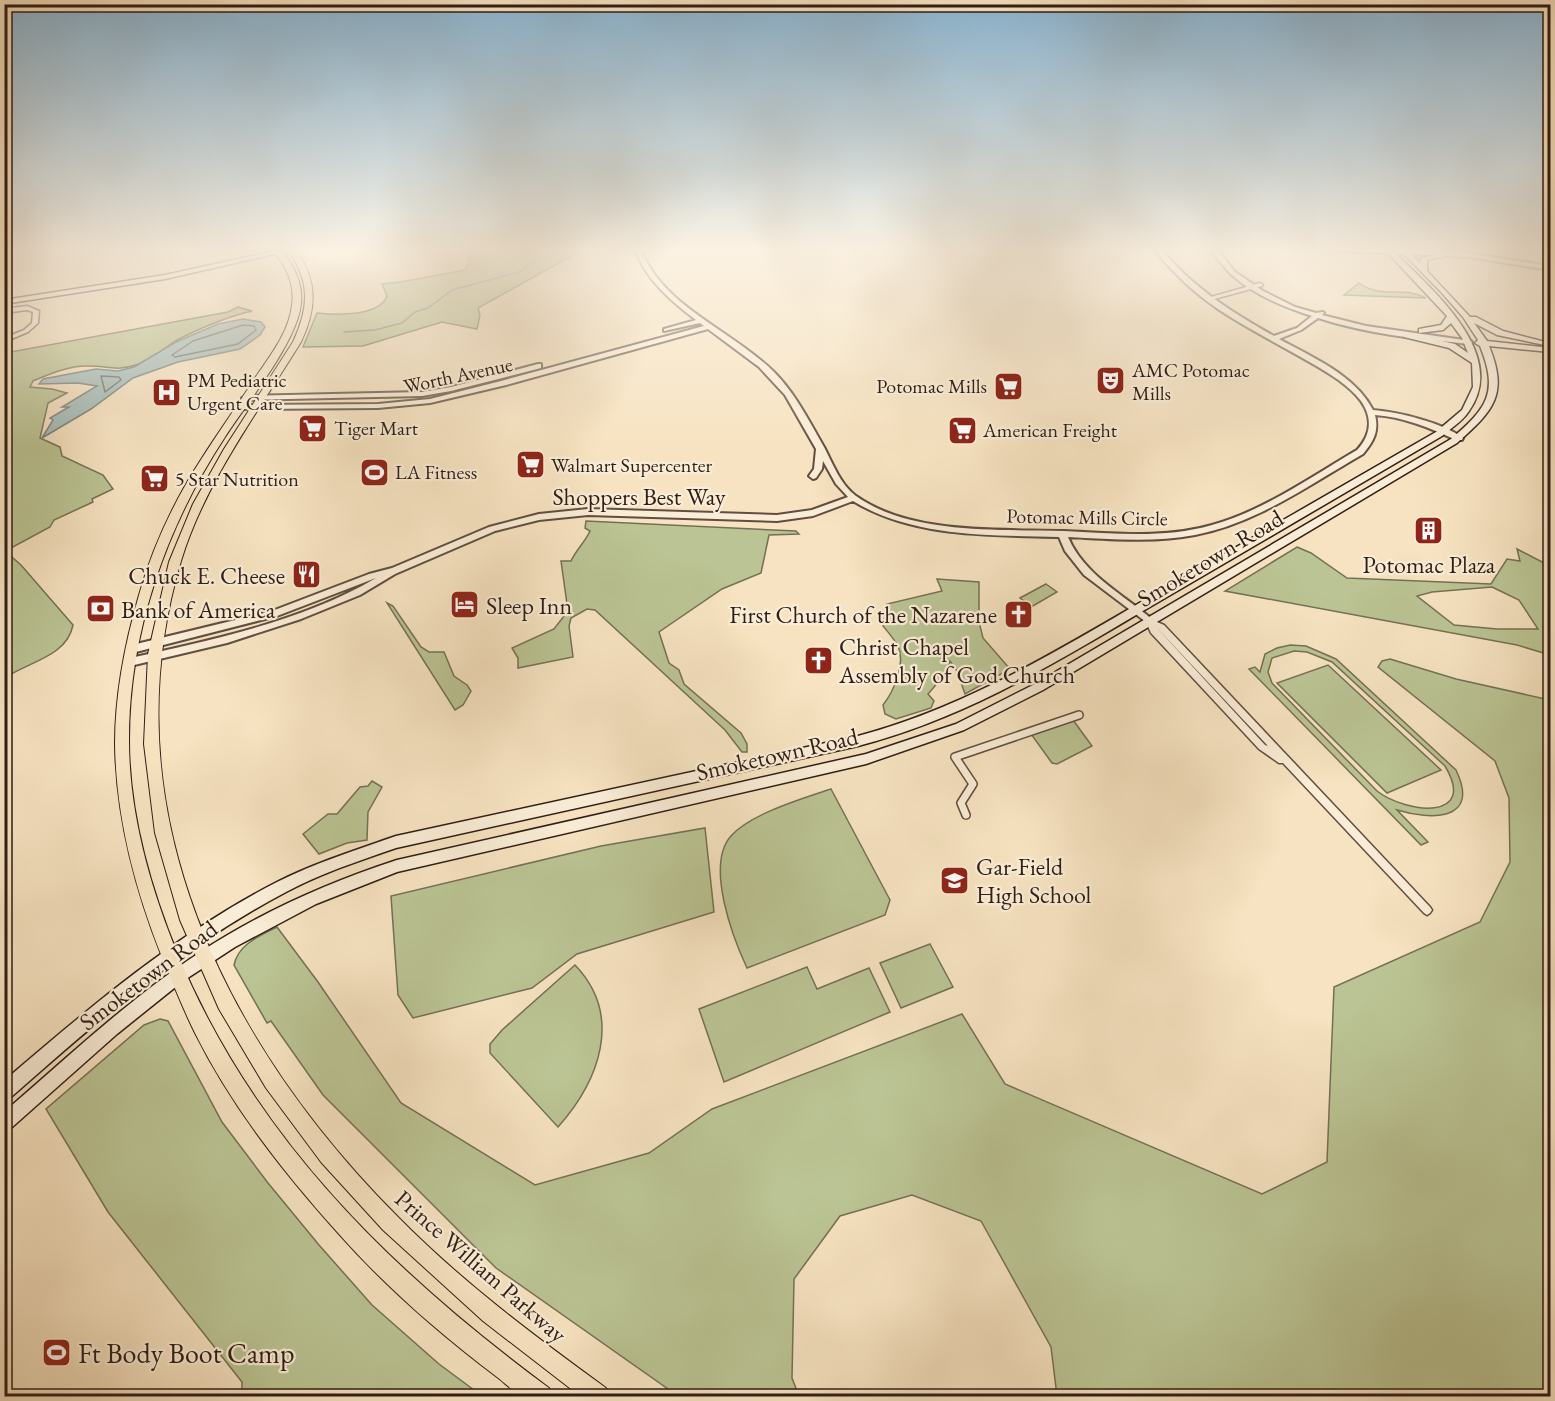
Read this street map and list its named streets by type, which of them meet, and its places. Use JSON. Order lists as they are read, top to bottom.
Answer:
{
  "streets": {
    "highway": ["Prince William Parkway"],
    "main road": ["Smoketown Road"],
    "street": ["Worth Avenue", "Shoppers Best Way", "Potomac Mills Circle"]
  },
  "crossings": [
    ["Worth Avenue", "Potomac Mills Circle"],
    ["Worth Avenue", "Prince William Parkway"],
    ["Shoppers Best Way", "Potomac Mills Circle"],
    ["Shoppers Best Way", "Prince William Parkway"],
    ["Smoketown Road", "Prince William Parkway"]
  ],
  "places": {
    "theatre": ["AMC Potomac Mills"],
    "supermarket": [
      "Potomac Mills",
      "Tiger Mart",
      "American Freight",
      "Walmart Supercenter",
      "5 Star Nutrition"
    ],
    "hospital": ["PM Pediatric Urgent Care"],
    "sports": ["LA Fitness", "Ft Body Boot Camp"],
    "building": ["Potomac Plaza"],
    "restaurant": ["Chuck E. Cheese"],
    "hotel": ["Sleep Inn"],
    "bank": ["Bank of America"],
    "church": ["First Church of the Nazarene", "Christ Chapel Assembly of God Church"],
    "school or university": ["Gar-Field High School"]
  }
}
